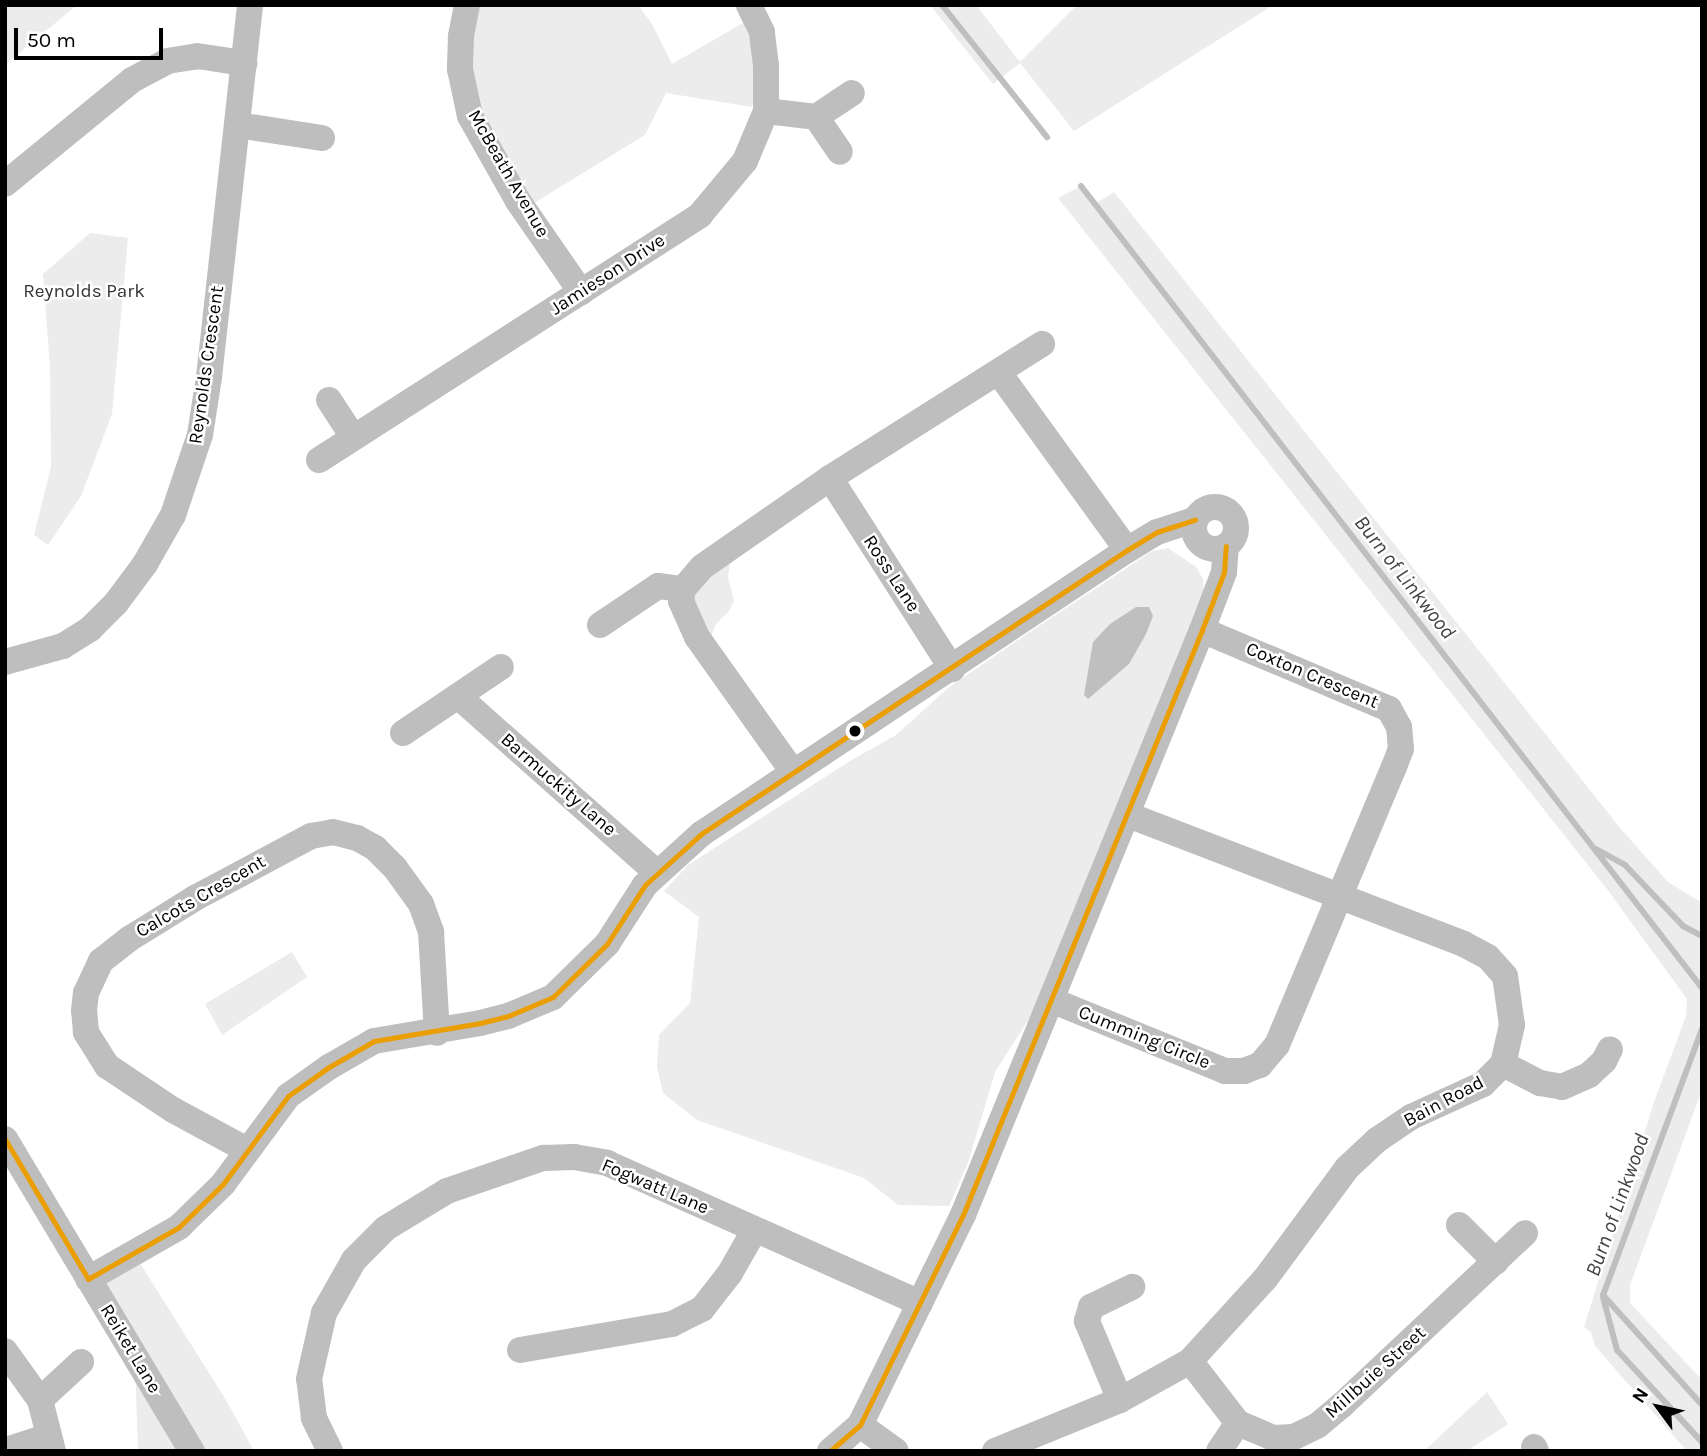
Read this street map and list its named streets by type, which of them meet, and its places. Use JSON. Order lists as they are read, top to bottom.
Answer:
{
  "streets": {
    "street": [
      "McBeath Avenue",
      "Jamieson Drive",
      "Reynolds Crescent",
      "Ross Lane",
      "Coxton Crescent",
      "Barmuckity Lane",
      "Calcots Crescent",
      "Cumming Circle",
      "Bain Road",
      "Fogwatt Lane",
      "Reiket Lane",
      "Millbuie Street"
    ]
  },
  "crossings": [
    ["McBeath Avenue", "Jamieson Drive"],
    ["Coxton Crescent", "Cumming Circle"],
    ["Coxton Crescent", "Bain Road"],
    ["Cumming Circle", "Bain Road"],
    ["Bain Road", "Millbuie Street"]
  ],
  "water": ["Burn of Linkwood"],
  "parks": ["Reynolds Park"],
  "scale_bar": "50 m",
  "north": "top left"
}
